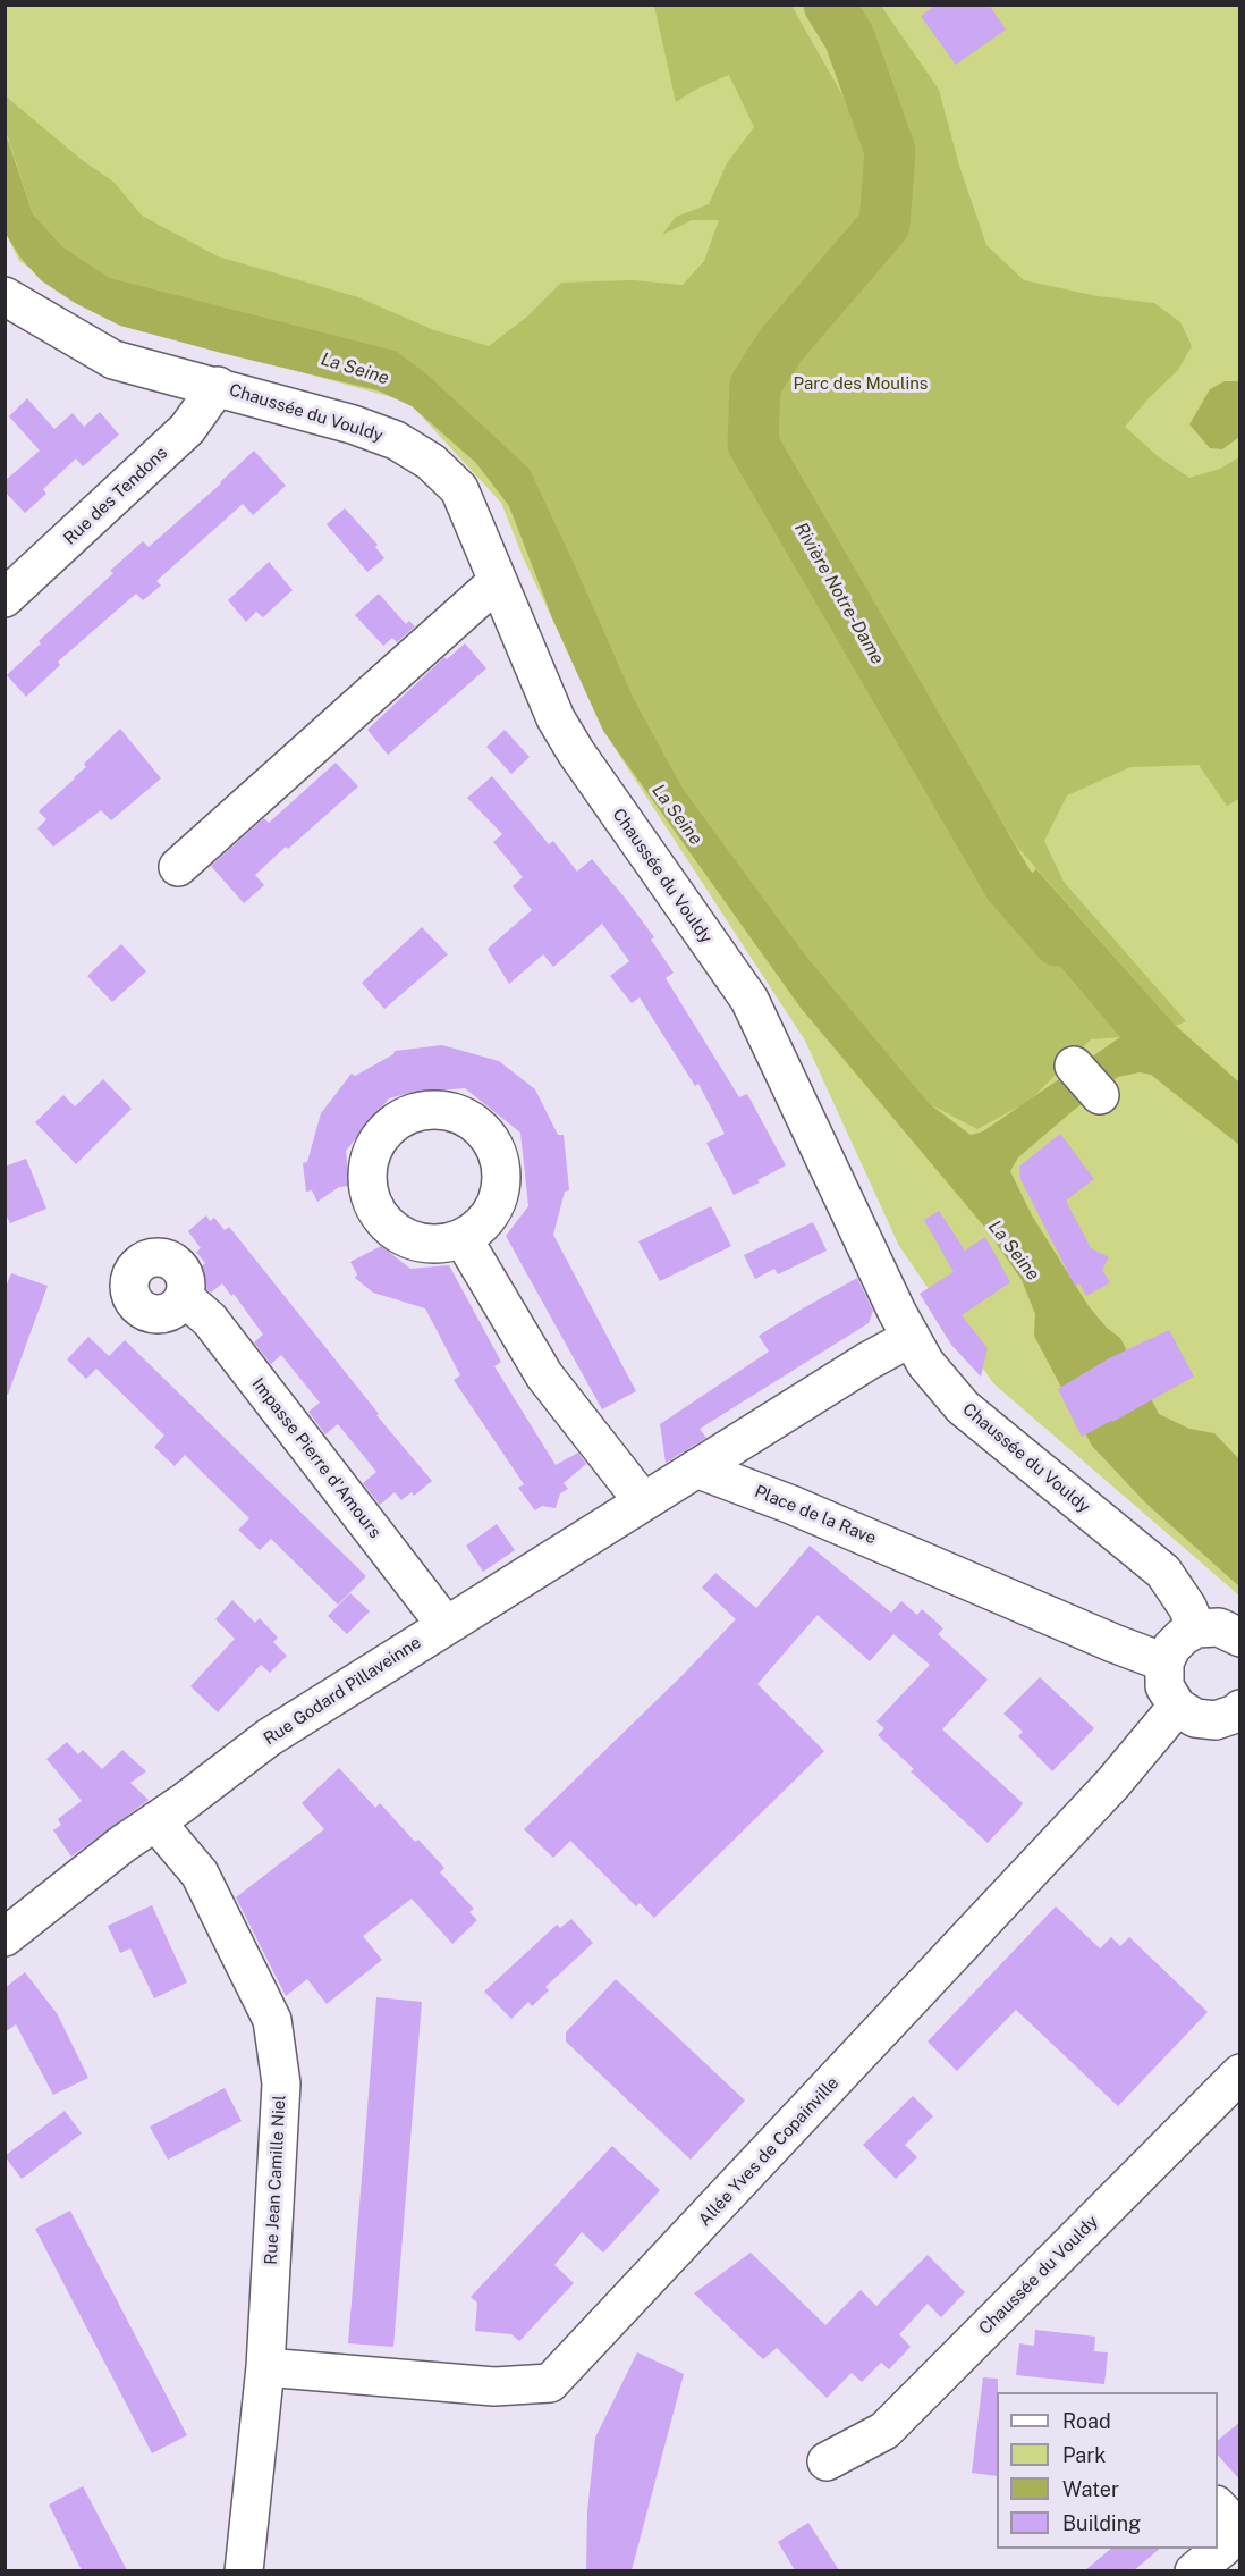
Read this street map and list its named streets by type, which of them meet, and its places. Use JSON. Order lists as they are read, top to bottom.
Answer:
{
  "streets": {
    "street": [
      "Chaussée du Vouldy",
      "Rue des Tendons",
      "Impasse Pierre d'Amours",
      "Place de la Rave",
      "Rue Godard Pillaveinne",
      "Allée Yves de Copainville",
      "Rue Jean Camille Niel"
    ]
  },
  "crossings": [
    ["Chaussée du Vouldy", "Rue des Tendons"],
    ["Impasse Pierre d'Amours", "Rue Godard Pillaveinne"],
    ["Place de la Rave", "Rue Godard Pillaveinne"],
    ["Rue Godard Pillaveinne", "Rue Jean Camille Niel"],
    ["Allée Yves de Copainville", "Rue Jean Camille Niel"]
  ],
  "water": ["La Seine", "Rivière Notre-Dame"],
  "parks": ["Parc des Moulins"],
  "legend": [
    "Road",
    "Park",
    "Water",
    "Building"
  ]
}
